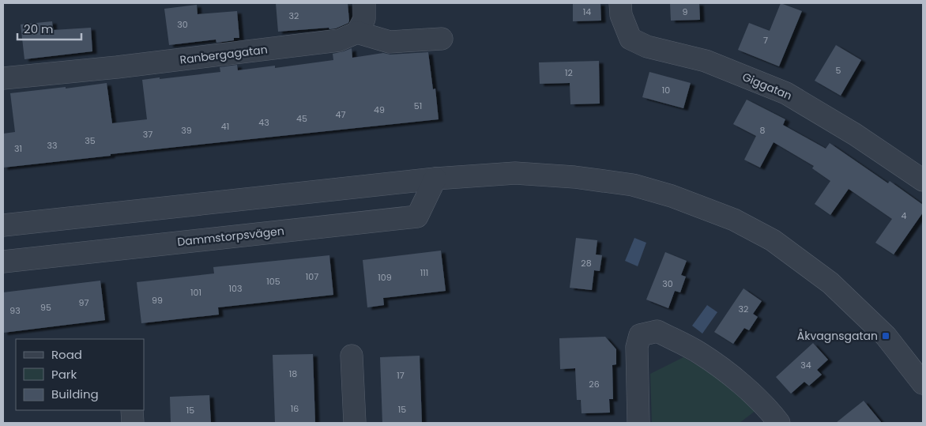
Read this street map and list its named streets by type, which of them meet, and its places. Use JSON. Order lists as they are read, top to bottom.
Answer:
{
  "streets": {
    "street": ["Ranbergagatan", "Giggatan", "Dammstorpsvägen"]
  },
  "places": {
    "transit": ["Åkvagnsgatan"]
  },
  "house_numbers": [
    "14",
    "9",
    "32",
    "30",
    "7",
    "5",
    "12",
    "10",
    "51",
    "49",
    "47",
    "45",
    "43",
    "41",
    "39",
    "8",
    "37",
    "35",
    "33",
    "31",
    "4",
    "28",
    "111",
    "107",
    "109",
    "105",
    "30",
    "103",
    "101",
    "99",
    "97",
    "95",
    "32",
    "93",
    "34",
    "18",
    "17",
    "26",
    "16",
    "15",
    "15"
  ],
  "legend": ["Road", "Park", "Building"],
  "scale_bar": "20 m"
}
